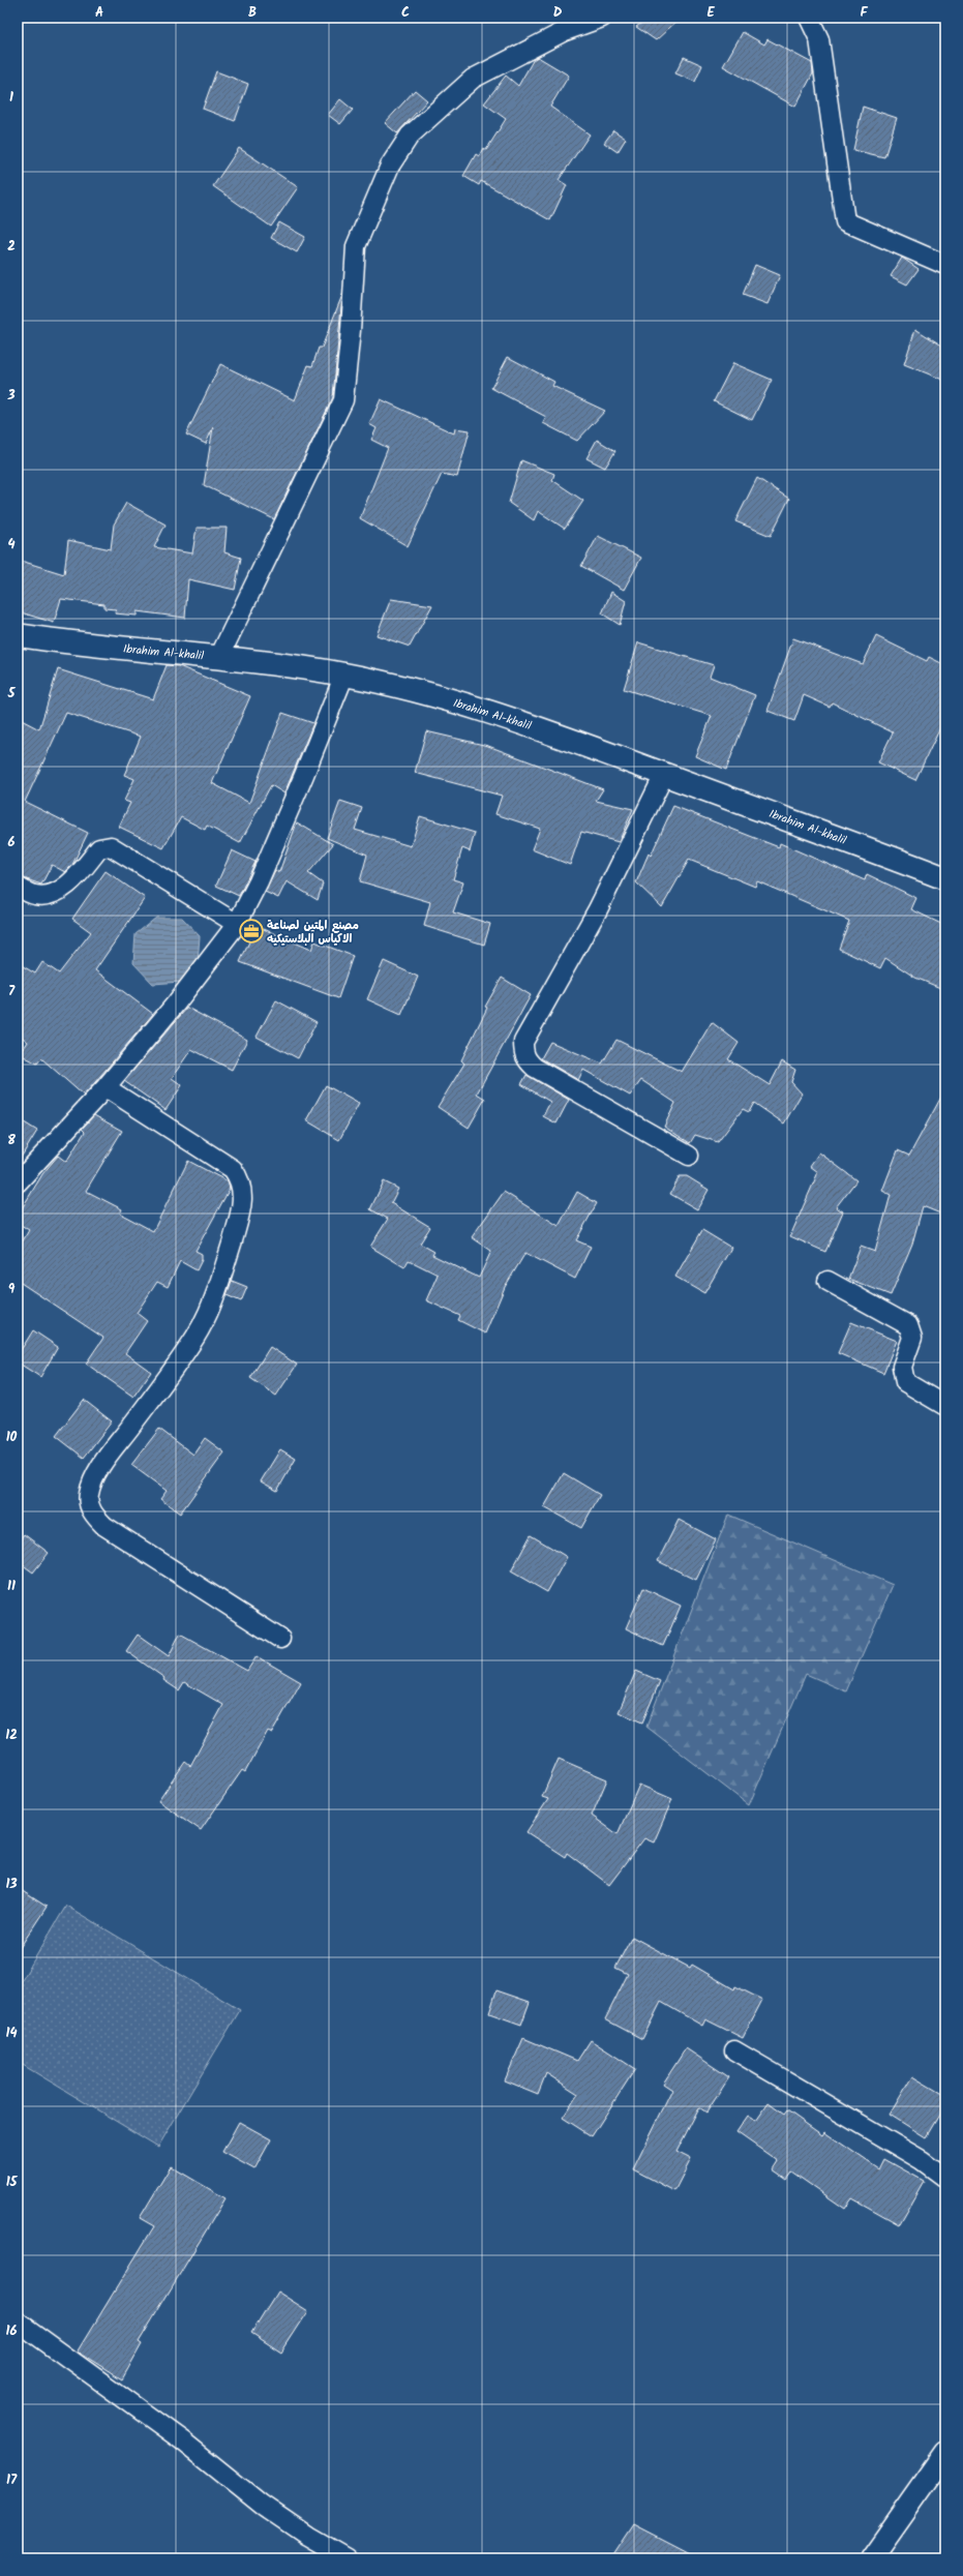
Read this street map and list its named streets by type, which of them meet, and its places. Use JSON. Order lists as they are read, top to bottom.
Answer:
{
  "streets": {
    "street": ["Ibrahim Al-khalil"]
  },
  "places": {
    "office": ["مصنع المتين لصناعة الاكياس البلاستيكيه"]
  },
  "grid": {
    "columns": [
      "A",
      "B",
      "C",
      "D",
      "E",
      "F"
    ],
    "rows": [
      "1",
      "2",
      "3",
      "4",
      "5",
      "6",
      "7",
      "8",
      "9",
      "10",
      "11",
      "12",
      "13",
      "14",
      "15",
      "16",
      "17"
    ]
  }
}
